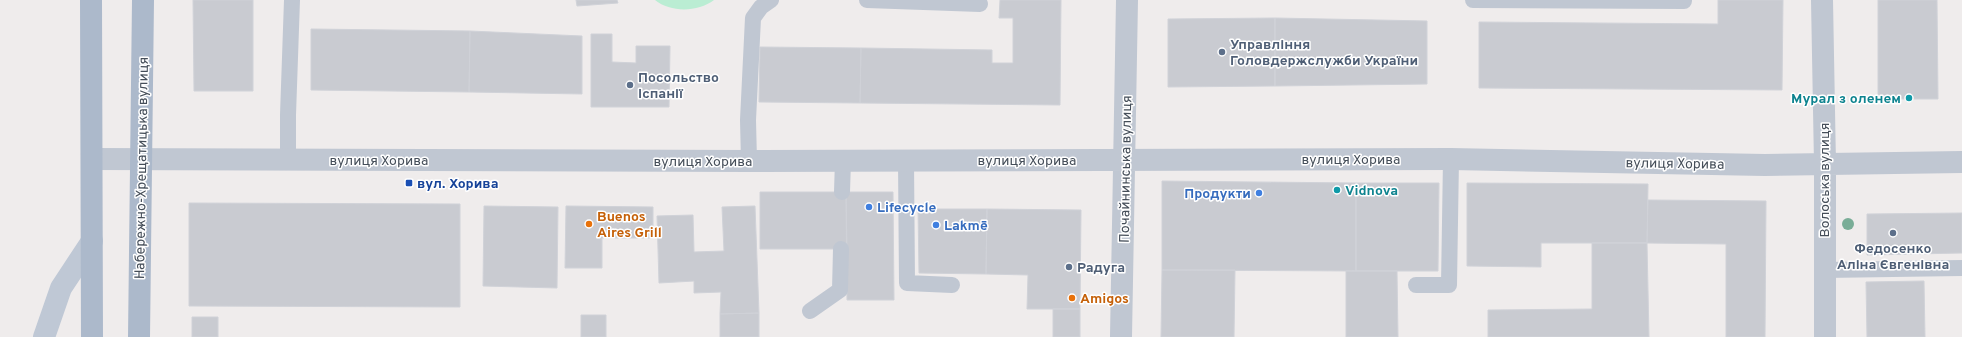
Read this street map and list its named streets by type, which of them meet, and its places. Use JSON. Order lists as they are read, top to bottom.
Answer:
{
  "streets": {
    "main road": ["Набережно-Хрещатицька вулиця"],
    "street": ["вулиця Хорива", "Почайнинська вулиця", "Волоська вулиця"]
  },
  "crossings": [
    ["вулиця Хорива", "Набережно-Хрещатицька вулиця"],
    ["вулиця Хорива", "Почайнинська вулиця"],
    ["вулиця Хорива", "Волоська вулиця"]
  ],
  "places": {
    "other": [
      "Управління Головдержслужби України",
      "Посольство Іспанії",
      "Мурал з оленем",
      "Vidnova",
      "Продукти",
      "Lifecycle",
      "Buenos Aires Grill",
      "Lakmē",
      "Федосенко Аліна Євгенівна",
      "Радуга",
      "Amigos"
    ],
    "transit": ["вул. Хорива"]
  }
}
